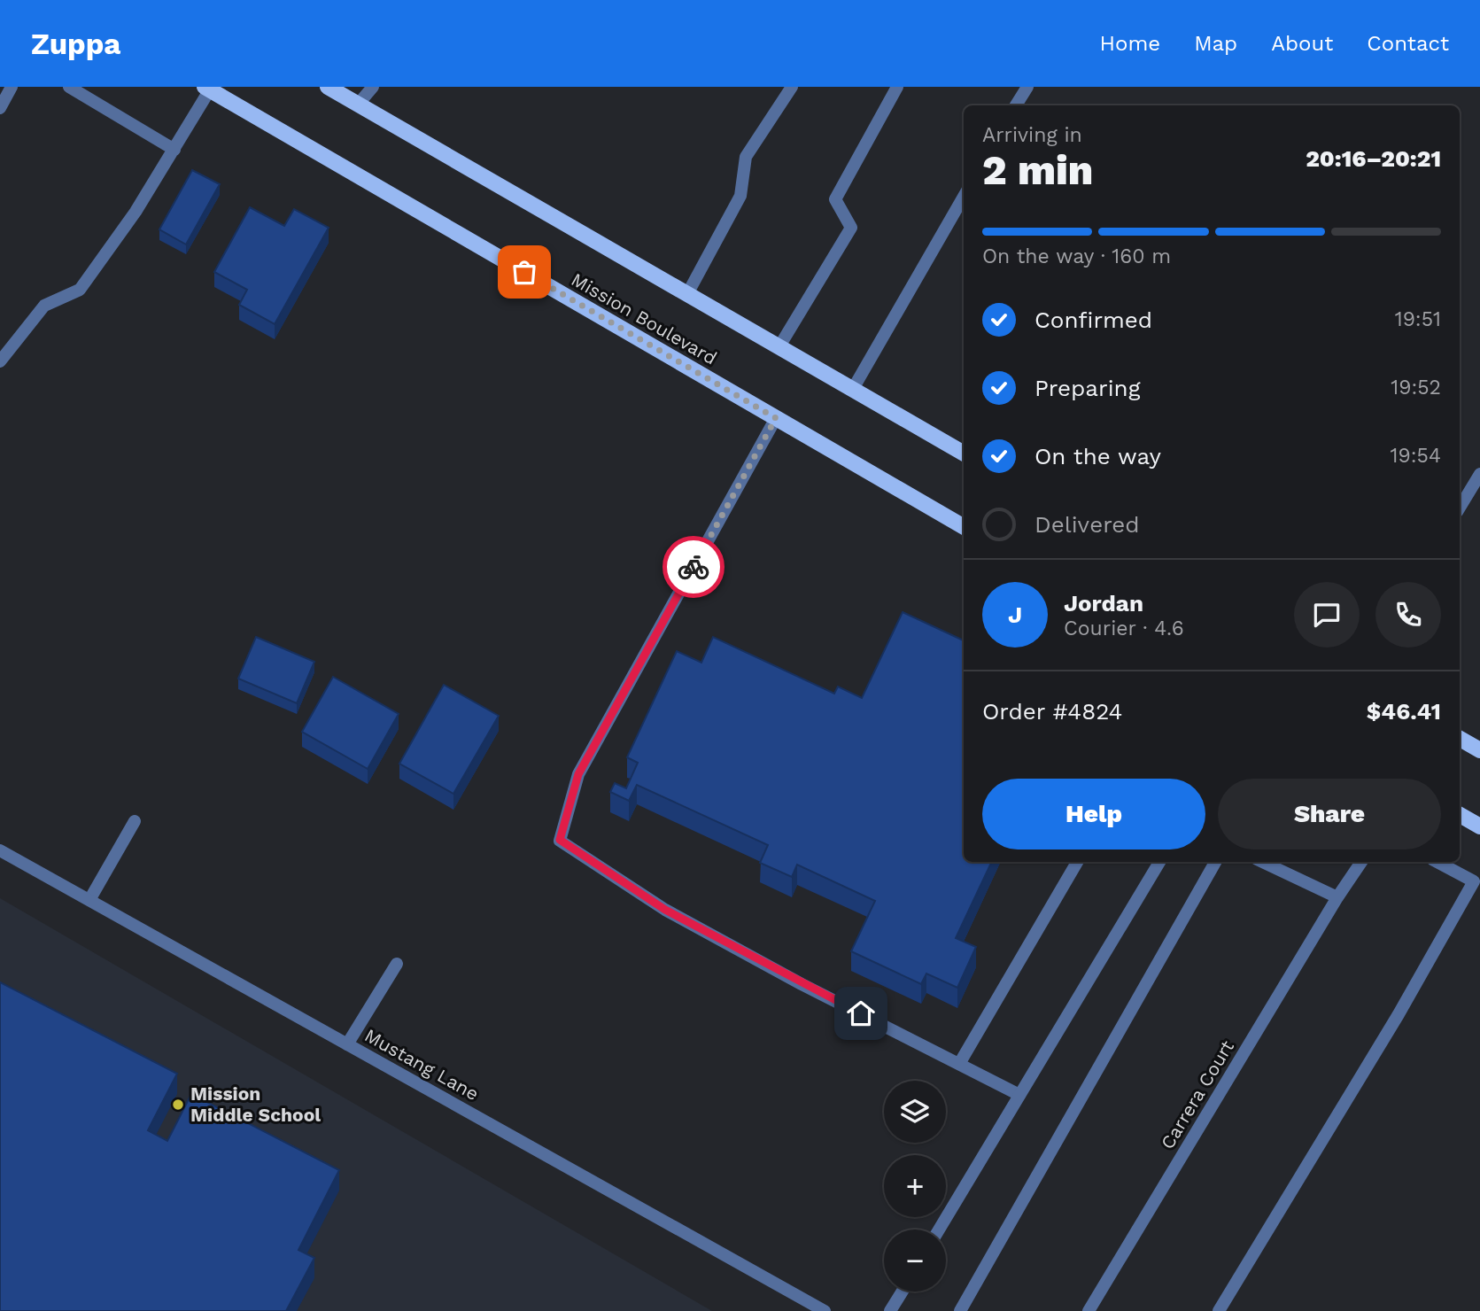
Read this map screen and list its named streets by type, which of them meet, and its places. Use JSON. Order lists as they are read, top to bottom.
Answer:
{
  "streets": {
    "main road": ["Mission Boulevard"],
    "street": ["Mustang Lane", "Carrera Court"]
  },
  "places": ["Mission Middle School"],
  "page": {
    "header": "Zuppa",
    "nav": [
      "Home",
      "Map",
      "About",
      "Contact"
    ],
    "heading": ["2 min", "Arriving in", "20:16–20:21"],
    "panel": [
      "Jordan",
      "Courier · 4.6",
      "Order #4824",
      "$46.41"
    ],
    "bar": "On the way · 160 m",
    "list": [
      ["Confirmed", "19:51"],
      ["Preparing", "19:52"],
      ["On the way", "19:54"],
      "Delivered"
    ],
    "round": "J",
    "buttons": ["Help", "Share"],
    "map_buttons": ["+", "−"]
  }
}
